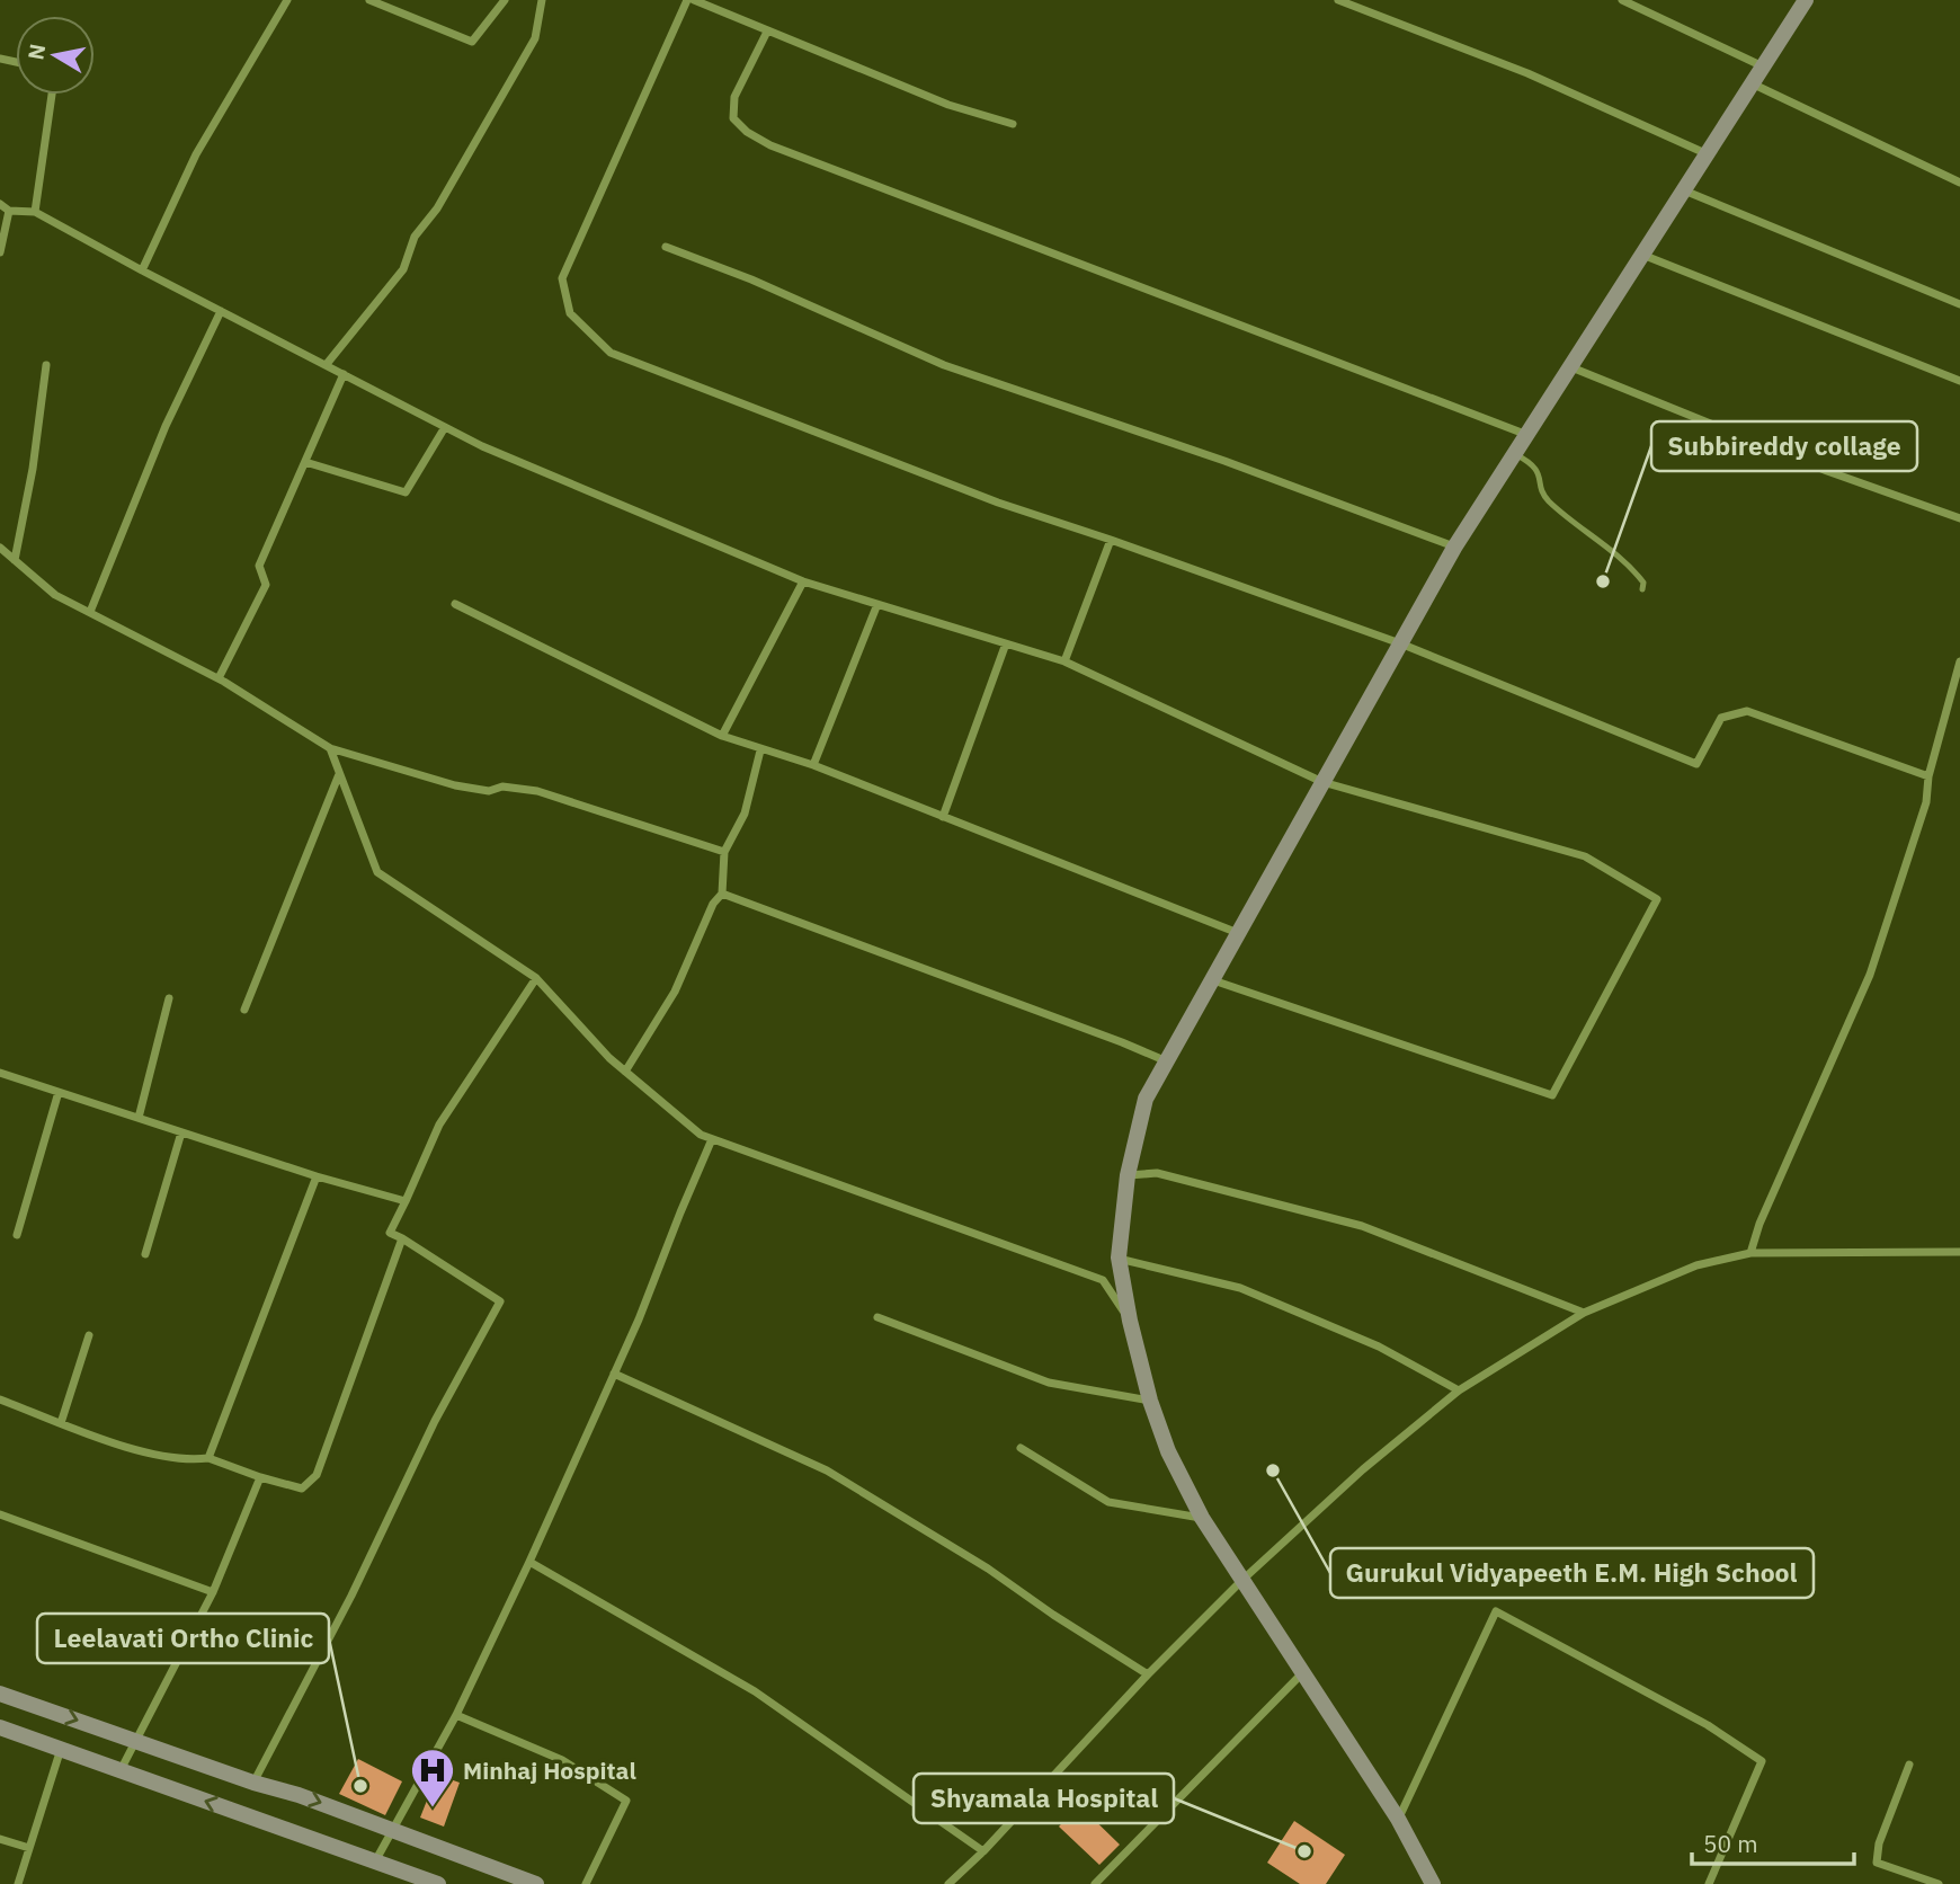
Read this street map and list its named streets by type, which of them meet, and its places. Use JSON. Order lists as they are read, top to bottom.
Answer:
{
  "places": {
    "other": [
      "Subbireddy collage",
      "Gurukul Vidyapeeth E.M. High School",
      "Leelavati Ortho Clinic",
      "Shyamala Hospital"
    ],
    "hospital": ["Minhaj Hospital"]
  },
  "scale_bar": "50 m",
  "north": "left"
}
